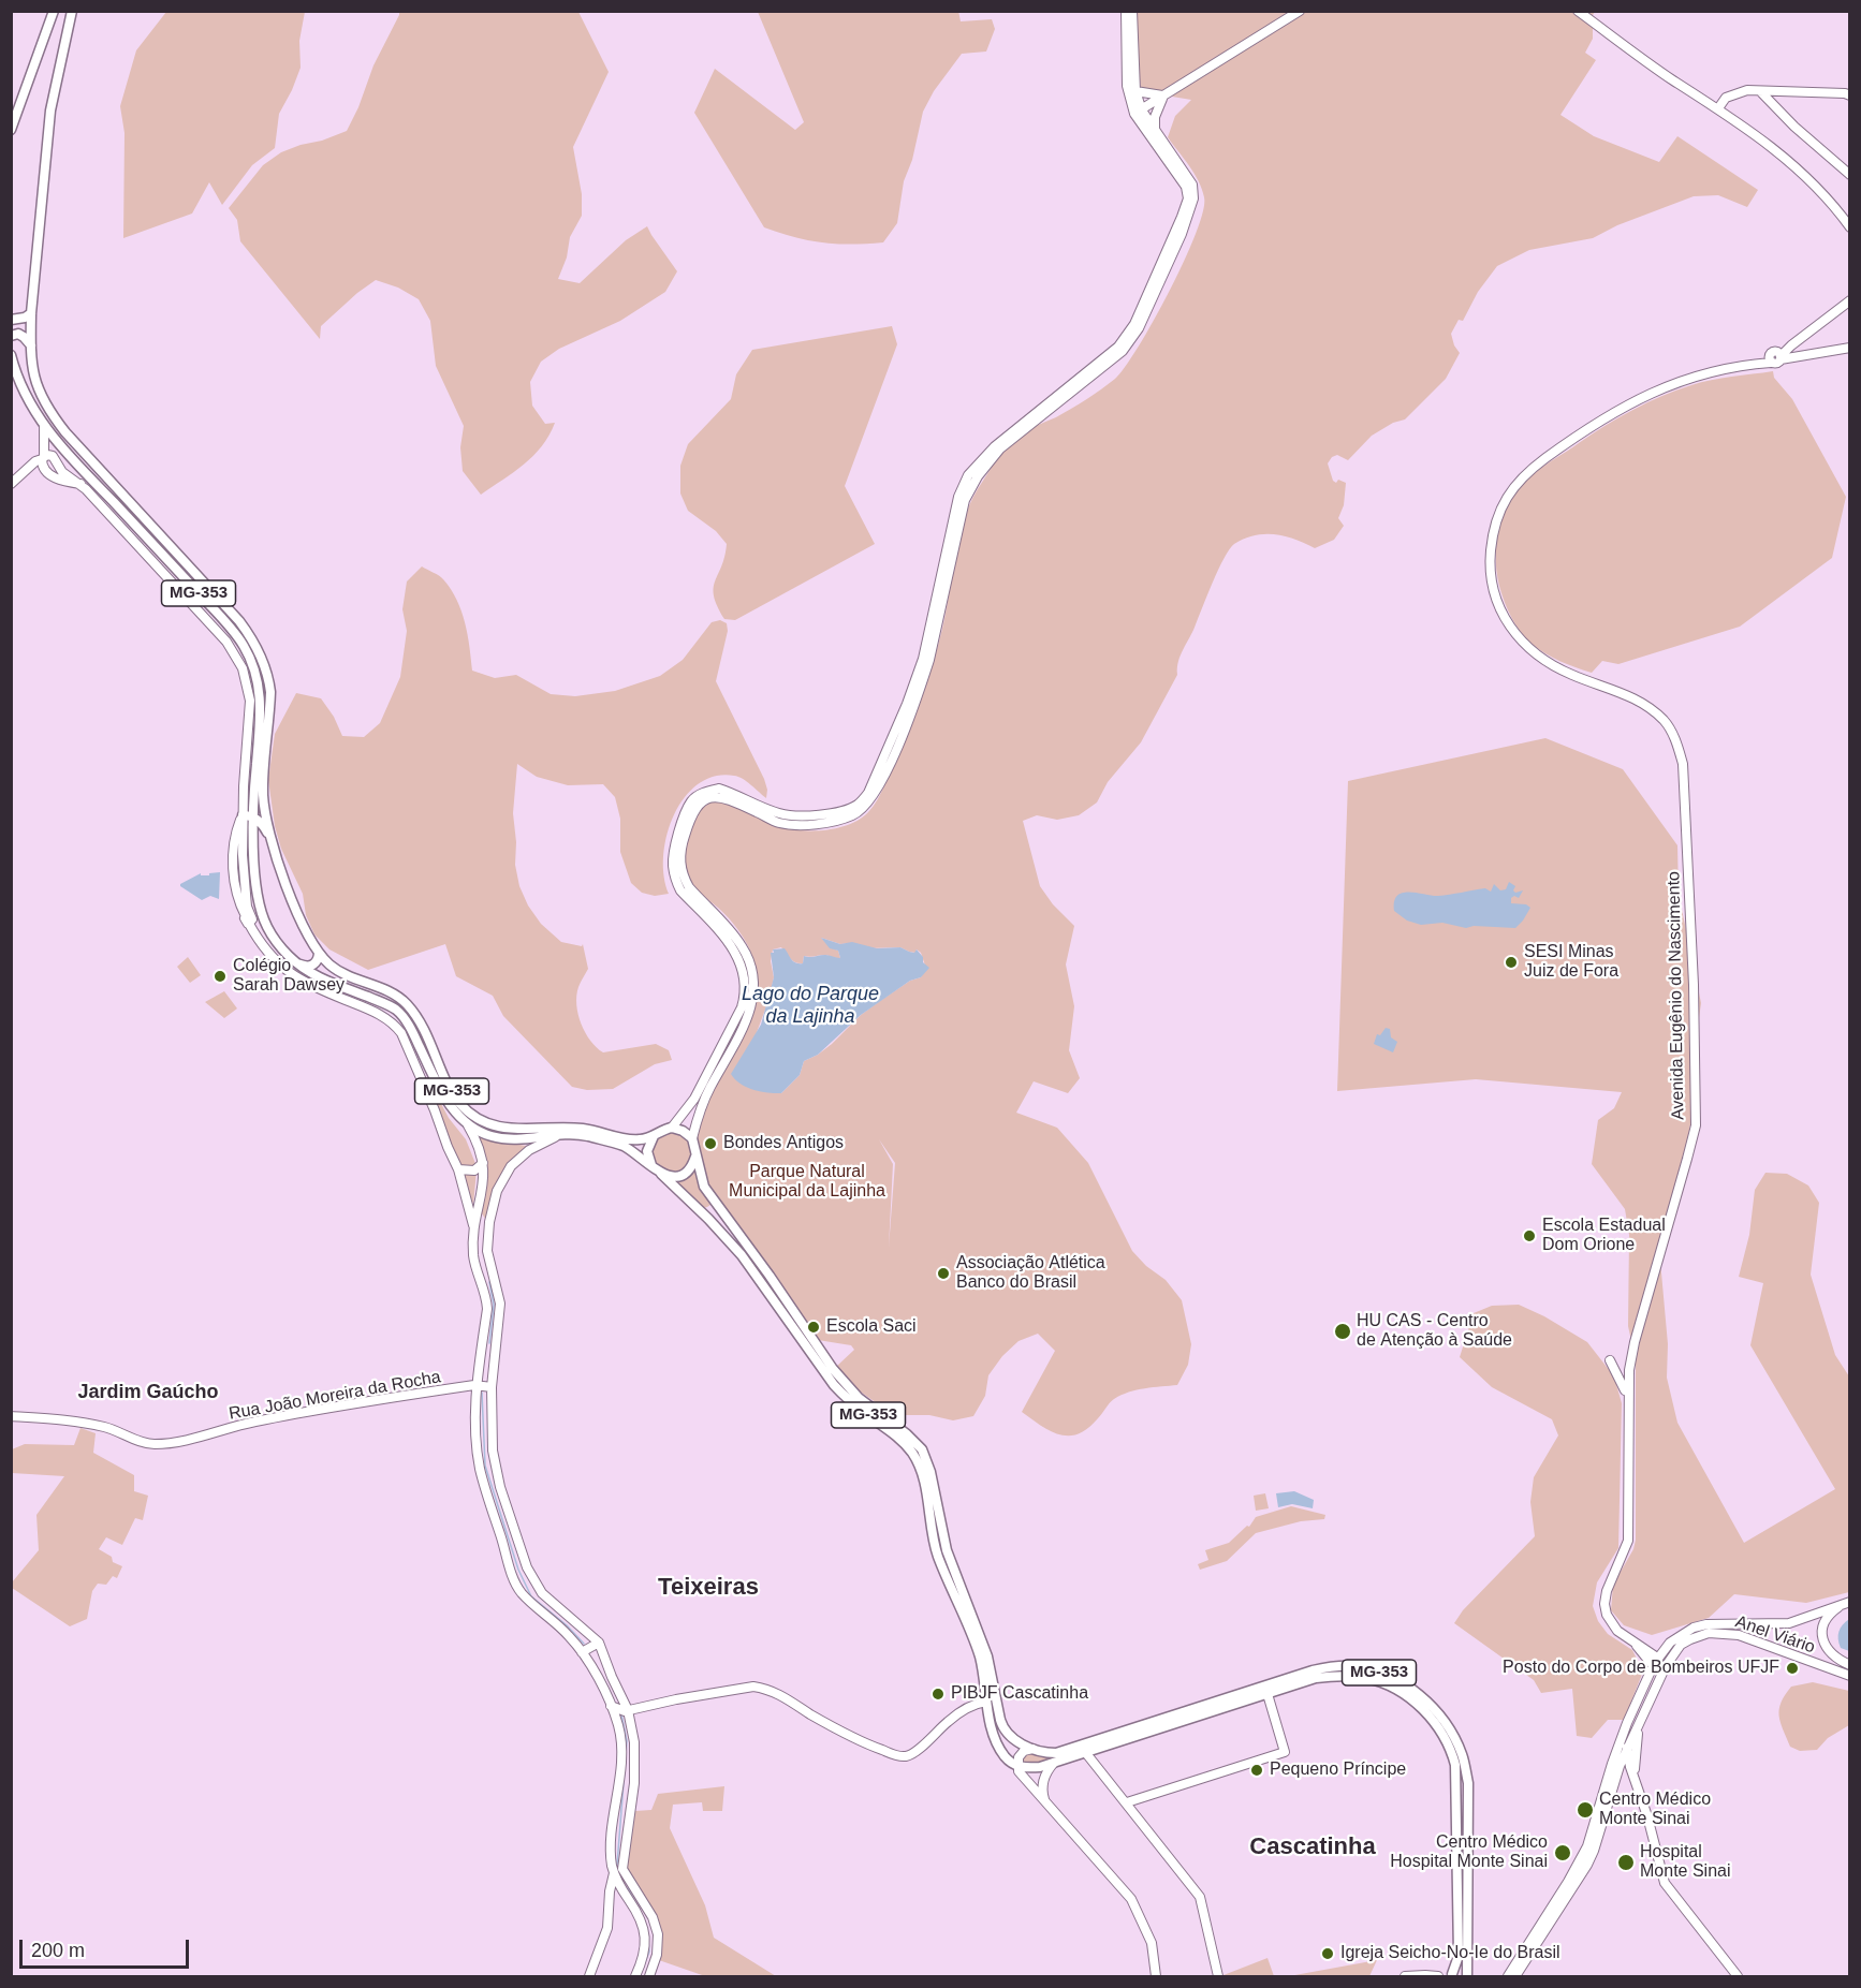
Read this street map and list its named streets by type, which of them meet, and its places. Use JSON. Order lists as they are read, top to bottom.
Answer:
{
  "streets": {
    "main road": [
      "MG-353",
      "Avenida Eugênio do Nascimento",
      "Rua João Moreira da Rocha",
      "Anel Viário"
    ]
  },
  "crossings": [
    ["Avenida Eugênio do Nascimento", "Anel Viário"]
  ],
  "districts": ["Jardim Gaúcho", "Teixeiras", "Cascatinha"],
  "water": ["Lago do Parque da Lajinha"],
  "parks": ["Parque Natural Municipal da Lajinha"],
  "places": [
    "SESI Minas Juiz de Fora",
    "Colégio Sarah Dawsey",
    "Bondes Antigos",
    "Escola Estadual Dom Orione",
    "Associação Atlética Banco do Brasil",
    "Escola Saci",
    "HU CAS - Centro de Atenção à Saúde",
    "Posto do Corpo de Bombeiros UFJF",
    "PIBJF Cascatinha",
    "Pequeno Príncipe",
    "Centro Médico Monte Sinai",
    "Centro Médico Hospital Monte Sinai",
    "Hospital Monte Sinai",
    "Igreja Seicho-No-Ie do Brasil"
  ],
  "scale_bar": "200 m"
}
